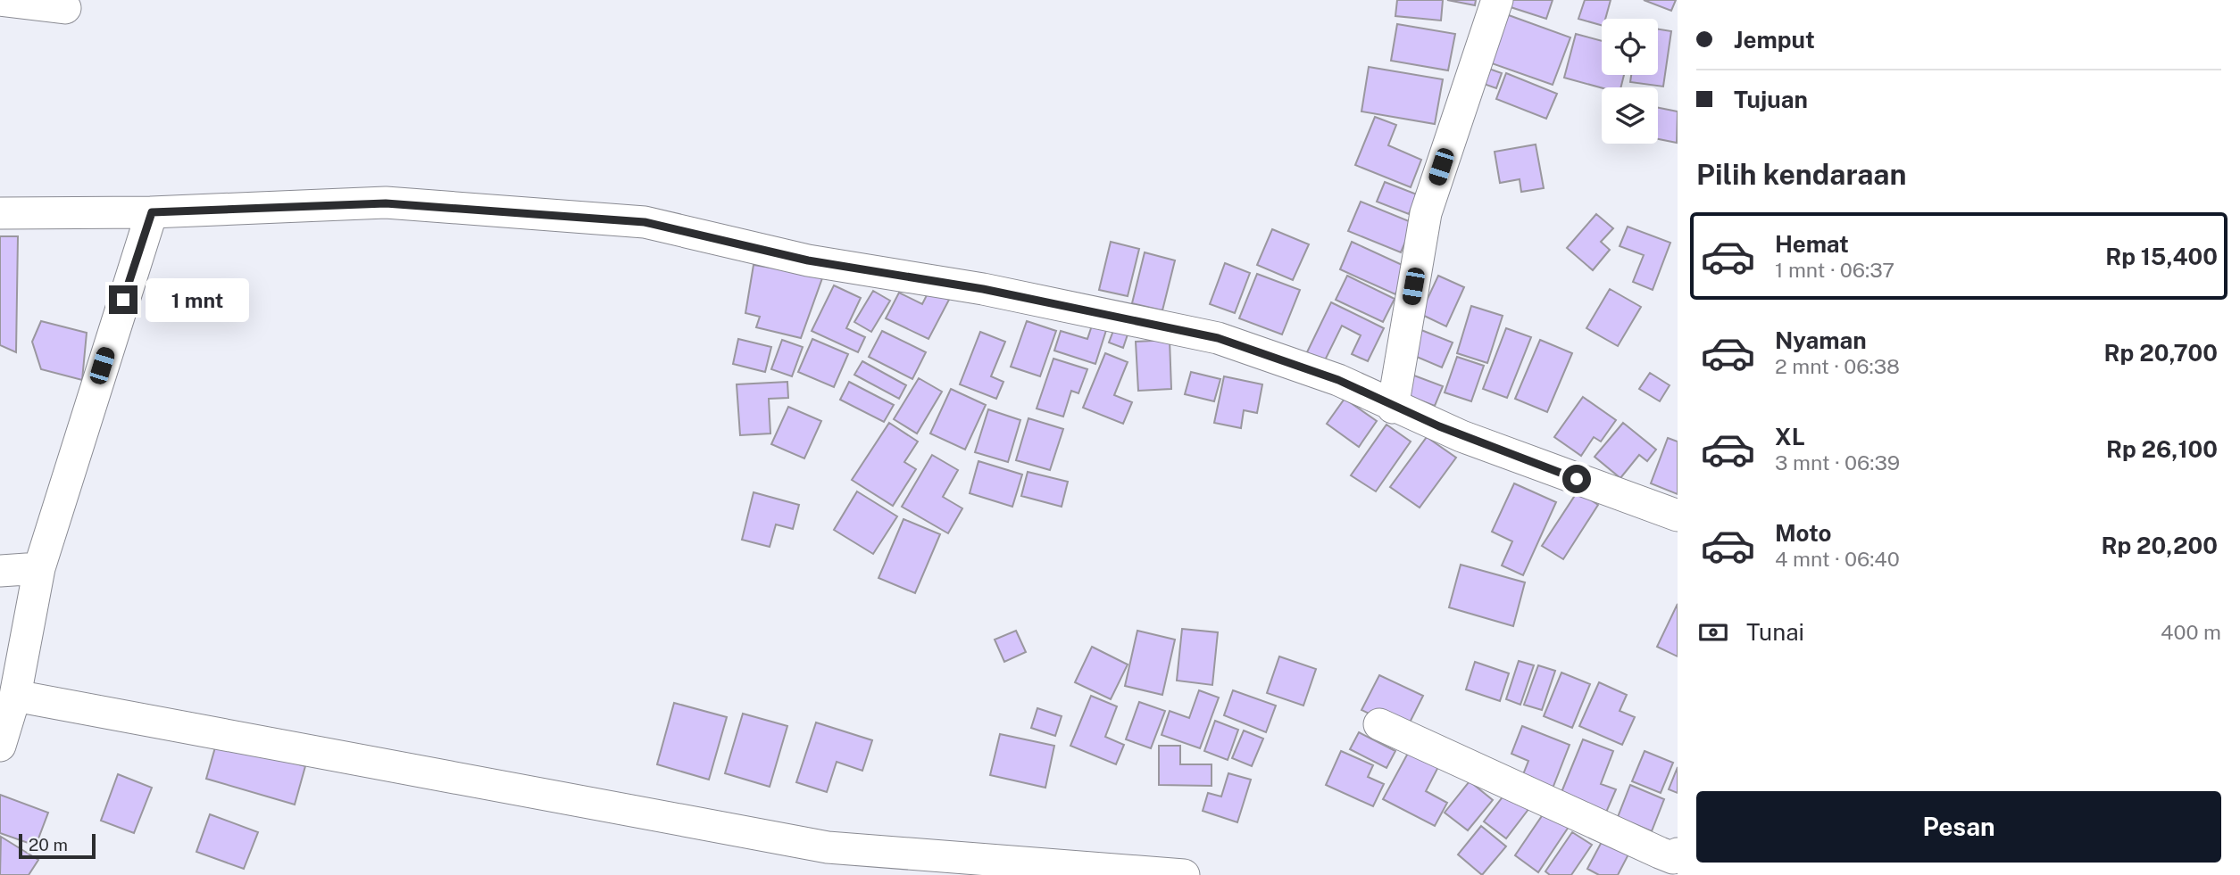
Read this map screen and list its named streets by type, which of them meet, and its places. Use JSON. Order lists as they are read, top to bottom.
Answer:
{
  "scale_bar": "20 m",
  "page": {
    "banner": ["Jemput", "Tujuan"],
    "heading": "Pilih kendaraan",
    "list": [
      {
        "name": "Hemat",
        "note": "1 mnt · 06:37",
        "value": "Rp 15,400"
      },
      {
        "name": "Nyaman",
        "note": "2 mnt · 06:38",
        "value": "Rp 20,700"
      },
      {
        "name": "XL",
        "note": "3 mnt · 06:39",
        "value": "Rp 26,100"
      },
      {
        "name": "Moto",
        "note": "4 mnt · 06:40",
        "value": "Rp 20,200"
      }
    ],
    "bubble": "1 mnt",
    "pay": ["Tunai", "400 m"],
    "buttons": "Pesan",
    "scale": "20 m"
  }
}
